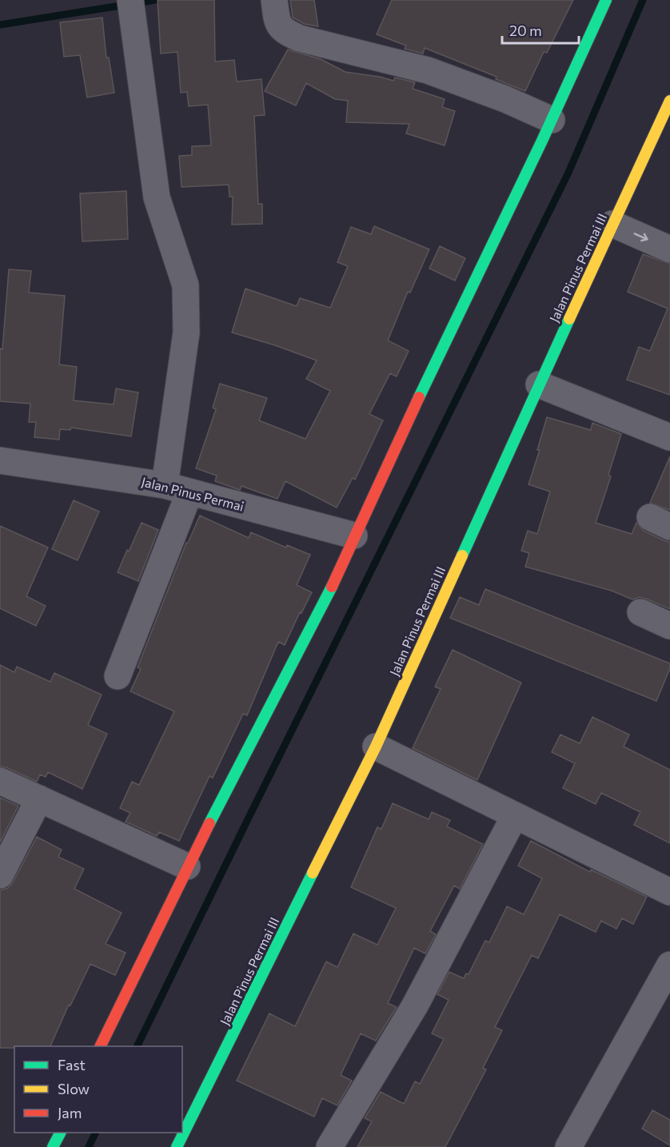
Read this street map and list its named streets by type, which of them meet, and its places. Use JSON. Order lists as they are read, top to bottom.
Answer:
{
  "streets": {
    "street": ["Jalan Pinus Permai III", "Jalan Pinus Permai"]
  },
  "legend": ["Fast", "Slow", "Jam"],
  "scale_bar": "20 m"
}
